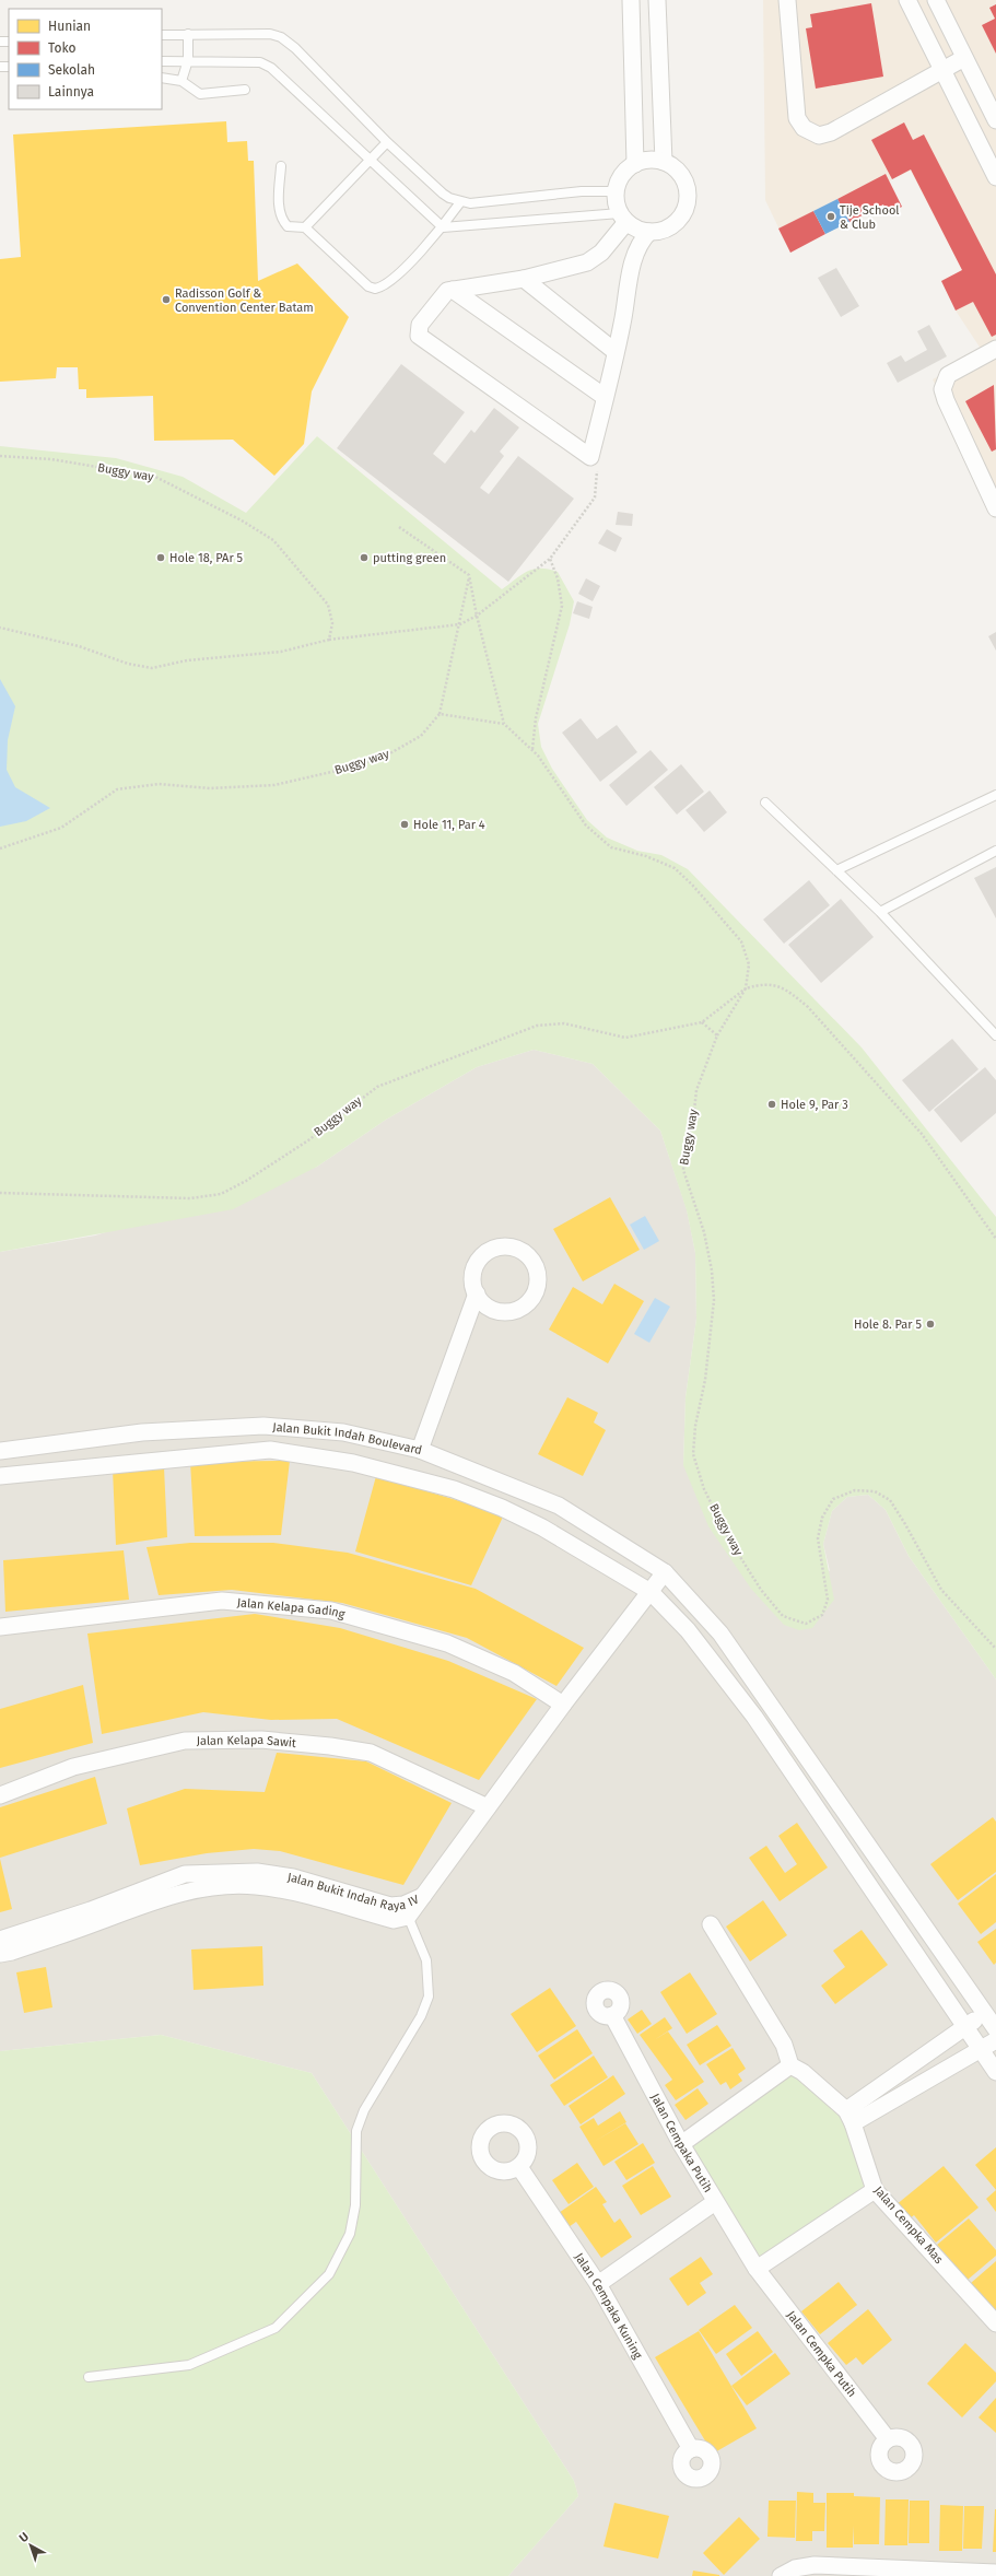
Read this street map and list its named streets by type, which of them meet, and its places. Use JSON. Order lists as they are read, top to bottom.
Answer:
{
  "streets": {
    "street": [
      "Jalan Bukit Indah Boulevard",
      "Jalan Kelapa Gading",
      "Jalan Kelapa Sawit",
      "Jalan Bukit Indah Raya IV",
      "Jalan Cempaka Putih",
      "Jalan Cempka Mas",
      "Jalan Cempaka Kuning",
      "Jalan Cempka Putih"
    ],
    "path": ["Buggy way"]
  },
  "crossings": [
    ["Jalan Kelapa Sawit", "Jalan Bukit Indah Raya IV"],
    ["Jalan Cempaka Putih", "Jalan Cempka Putih"]
  ],
  "places": [
    "Tije School & Club",
    "Radisson Golf & Convention Center Batam",
    "Hole 18, PAr 5",
    "putting green",
    "Hole 11, Par 4",
    "Hole 9, Par 3",
    "Hole 8. Par 5"
  ],
  "legend": [
    "Hunian",
    "Toko",
    "Sekolah",
    "Lainnya"
  ],
  "north": "top left"
}
